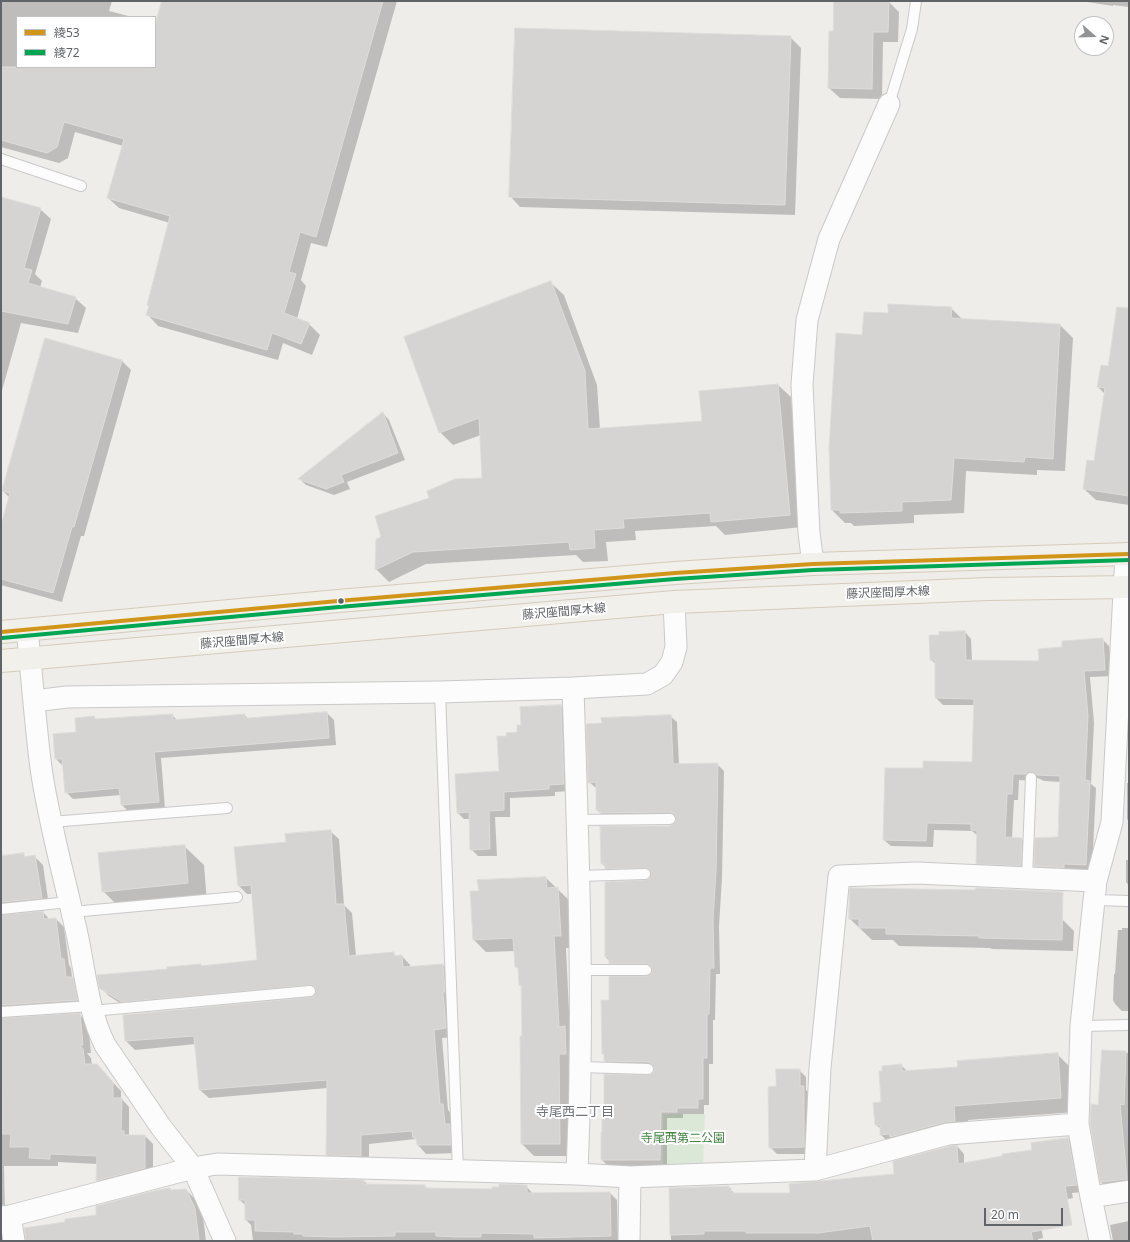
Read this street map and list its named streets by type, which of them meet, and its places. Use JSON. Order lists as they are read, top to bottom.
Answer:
{
  "streets": {
    "main road": ["藤沢座間厚木線"]
  },
  "districts": ["寺尾西二丁目"],
  "parks": ["寺尾西第二公園"],
  "lines": ["transit line 綾53", "transit line 綾72"],
  "legend": ["綾53", "綾72"],
  "scale_bar": "20 m",
  "north": "right"
}
